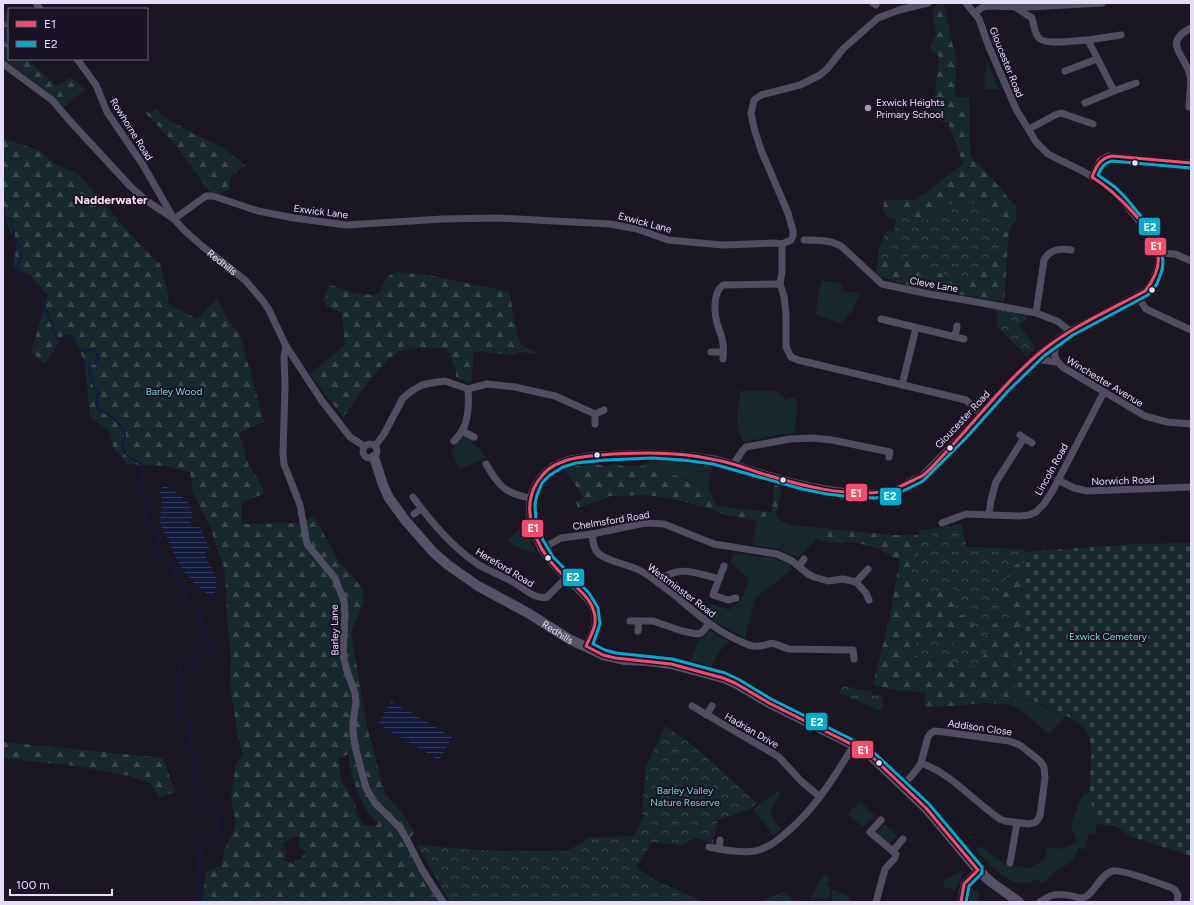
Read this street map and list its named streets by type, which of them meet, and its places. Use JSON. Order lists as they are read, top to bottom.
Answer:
{
  "streets": {
    "street": [
      "Gloucester Road",
      "Rowhorne Road",
      "Exwick Lane",
      "Redhills",
      "Cleve Lane",
      "Winchester Avenue",
      "Lincoln Road",
      "Norwich Road",
      "Chelmsford Road",
      "Hereford Road",
      "Westminster Road",
      "Barley Lane",
      "Addison Close",
      "Hadrian Drive"
    ]
  },
  "crossings": [
    ["Gloucester Road", "Cleve Lane"],
    ["Gloucester Road", "Winchester Avenue"],
    ["Rowhorne Road", "Exwick Lane"],
    ["Rowhorne Road", "Redhills"],
    ["Exwick Lane", "Redhills"],
    ["Redhills", "Barley Lane"],
    ["Redhills", "Addison Close"],
    ["Winchester Avenue", "Lincoln Road"],
    ["Lincoln Road", "Norwich Road"],
    ["Chelmsford Road", "Westminster Road"]
  ],
  "districts": ["Nadderwater"],
  "parks": ["Barley Wood", "Exwick Cemetery", "Barley Valley Nature Reserve"],
  "places": ["Exwick Heights Primary School"],
  "lines": ["transit line E1", "transit line E2"],
  "legend": ["E1", "E2"],
  "scale_bar": "100 m"
}
